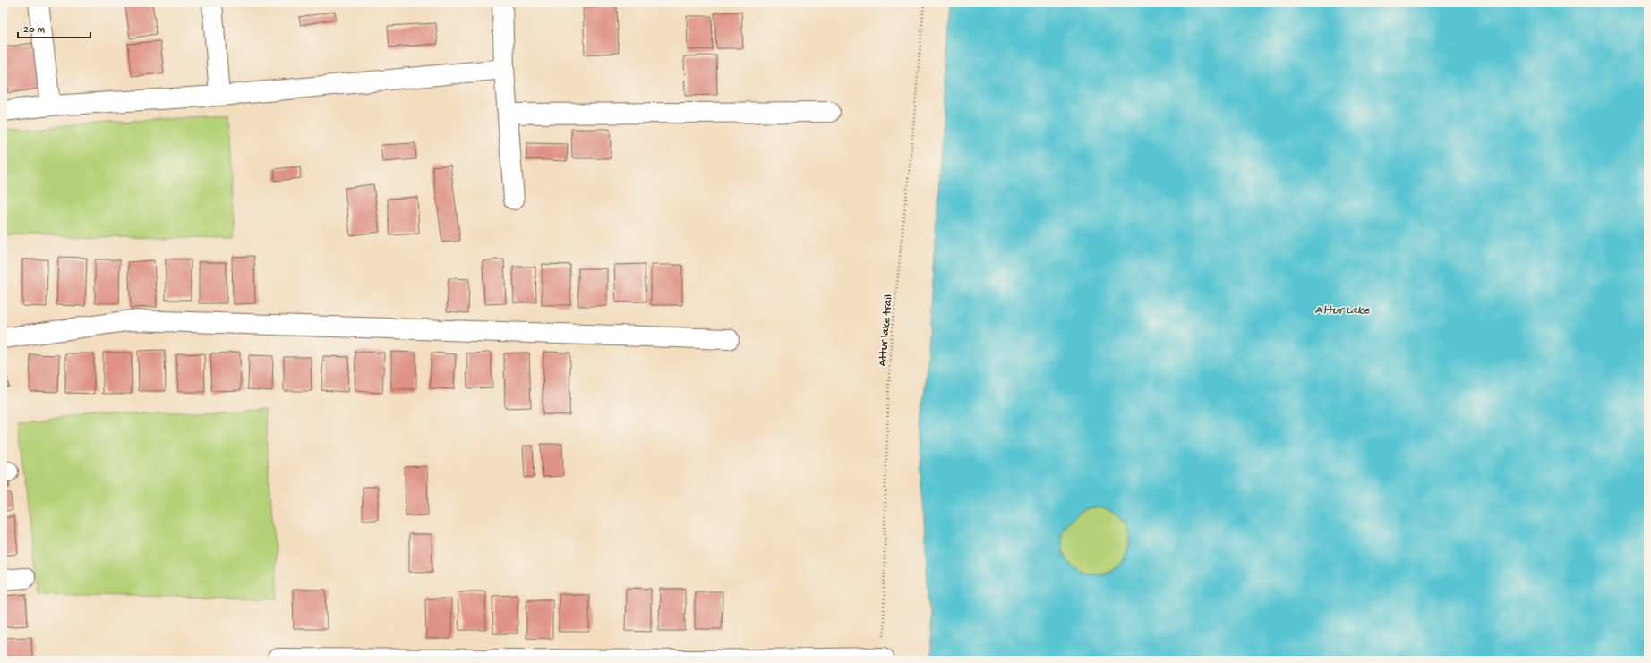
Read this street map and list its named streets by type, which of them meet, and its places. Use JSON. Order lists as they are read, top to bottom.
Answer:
{
  "streets": {
    "path": ["Attur lake trail"]
  },
  "water": ["Attur Lake"],
  "scale_bar": "20 m"
}
